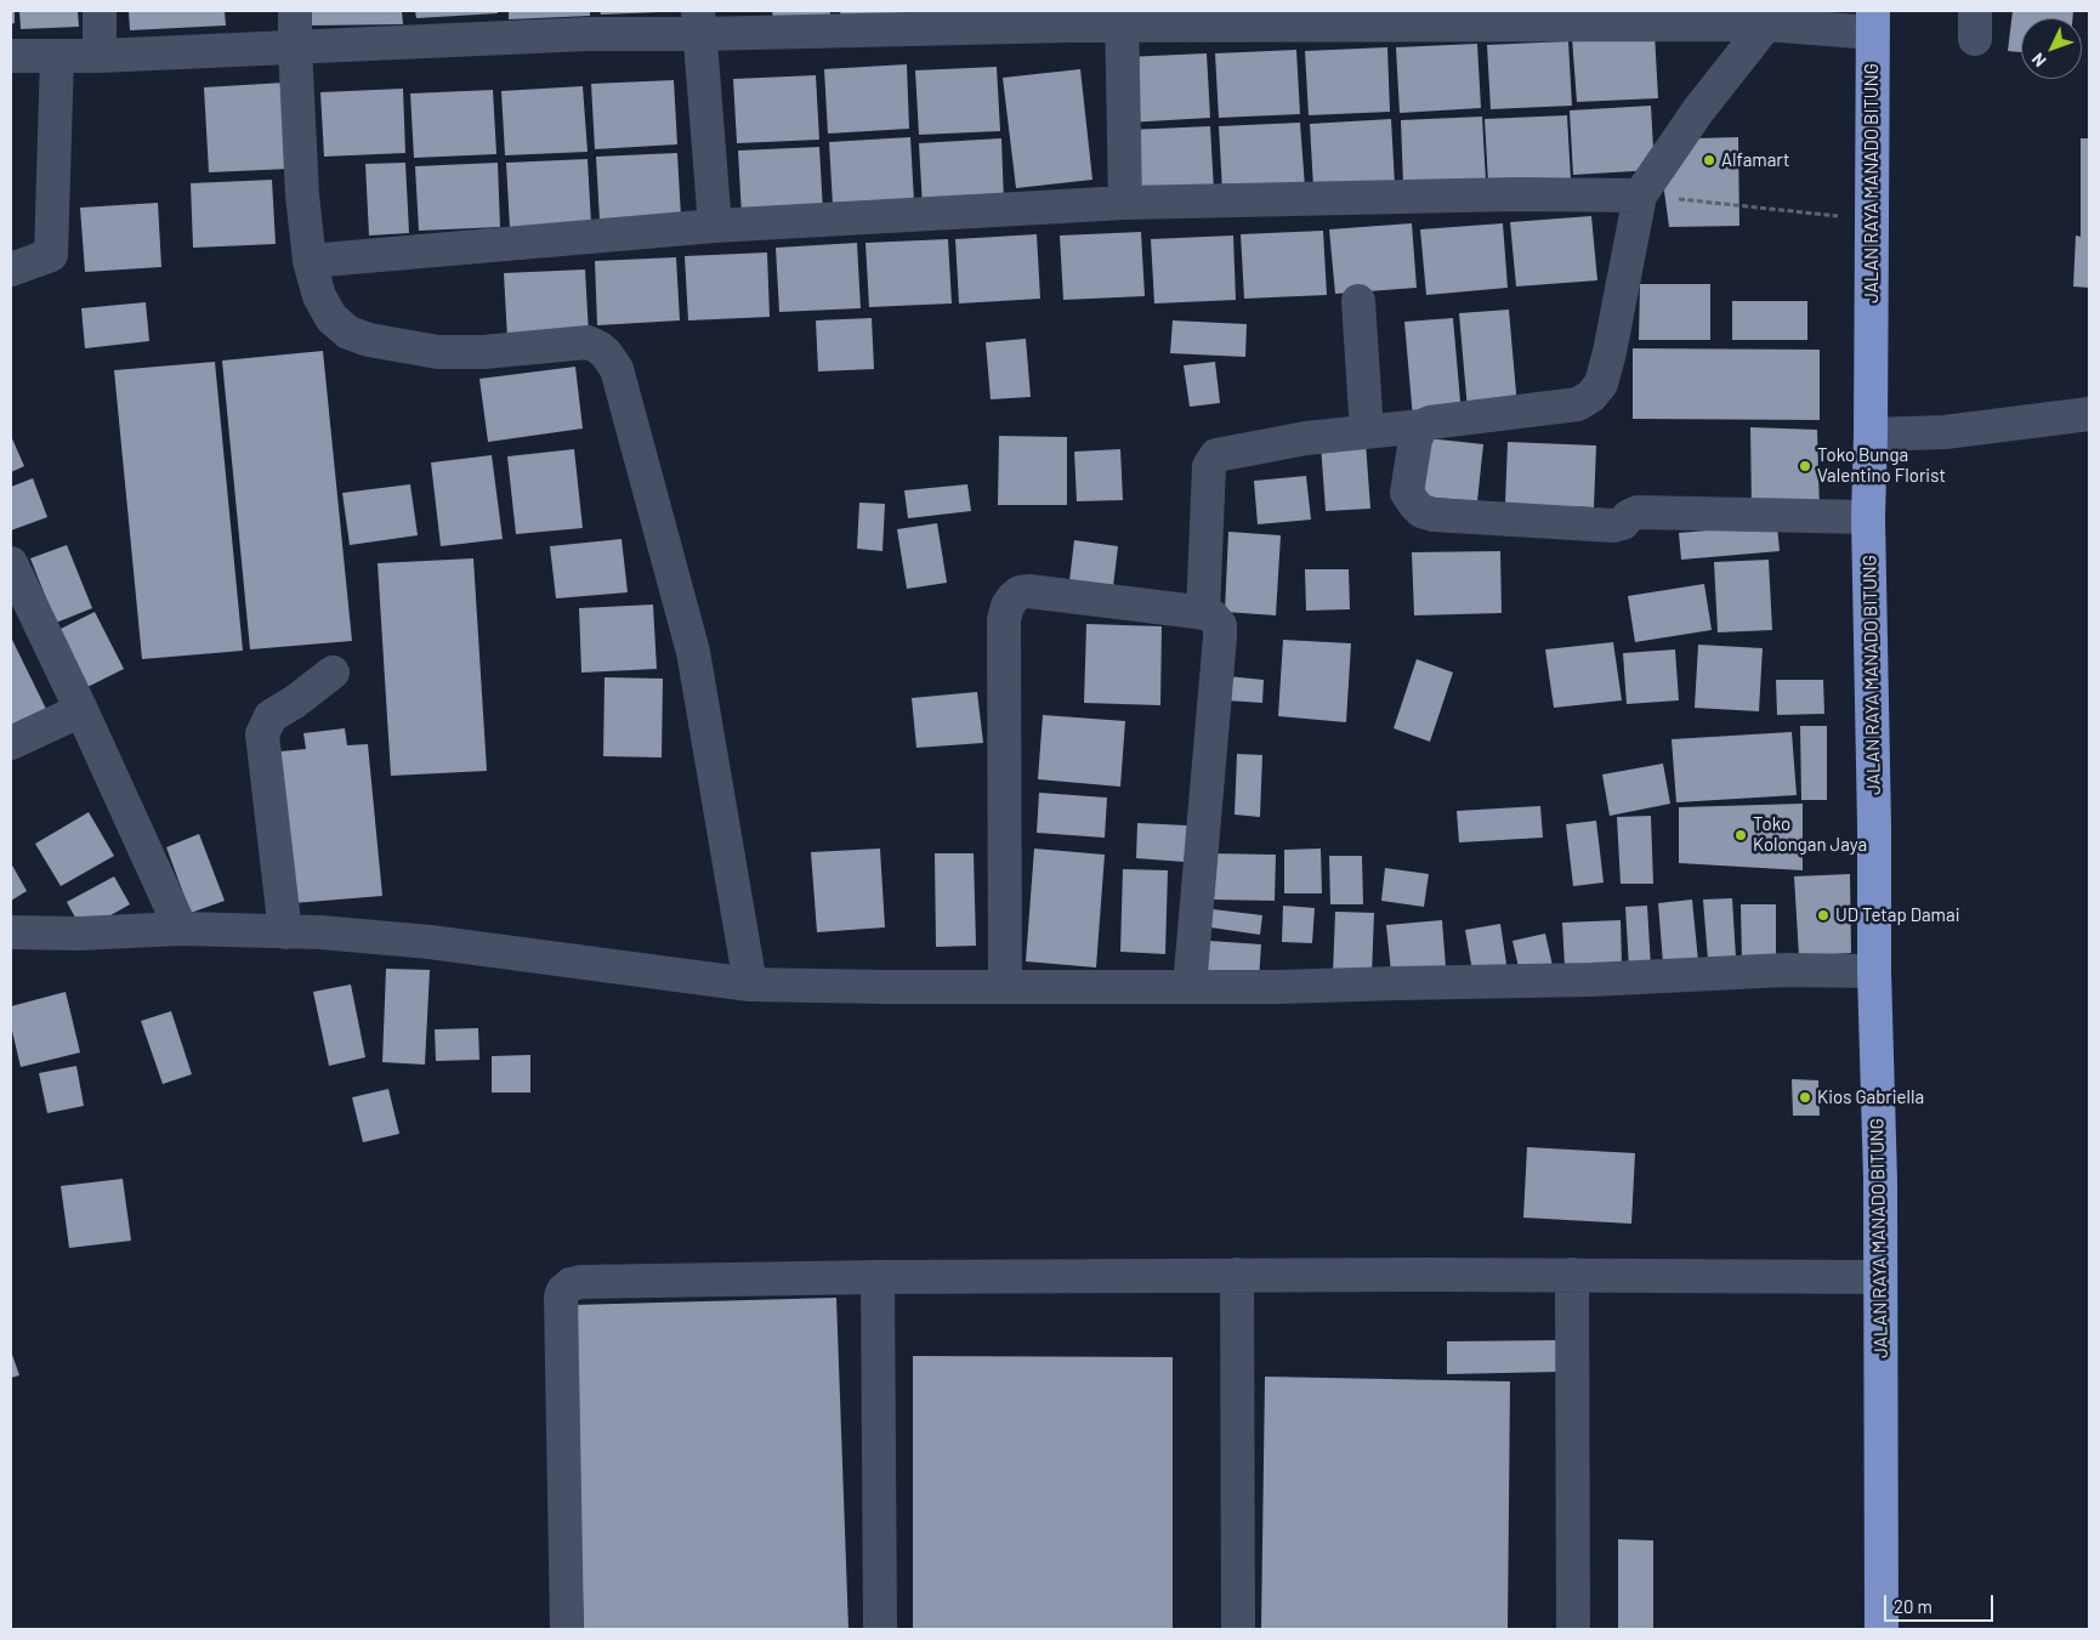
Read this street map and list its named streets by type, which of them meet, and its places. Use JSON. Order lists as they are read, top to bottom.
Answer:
{
  "streets": {
    "highway": ["JALAN RAYA MANADO BITUNG"]
  },
  "places": [
    "Alfamart",
    "Toko Bunga Valentino Florist",
    "Toko Kolongan Jaya",
    "UD Tetap Damai",
    "Kios Gabriella"
  ],
  "scale_bar": "20 m",
  "north": "bottom left"
}
